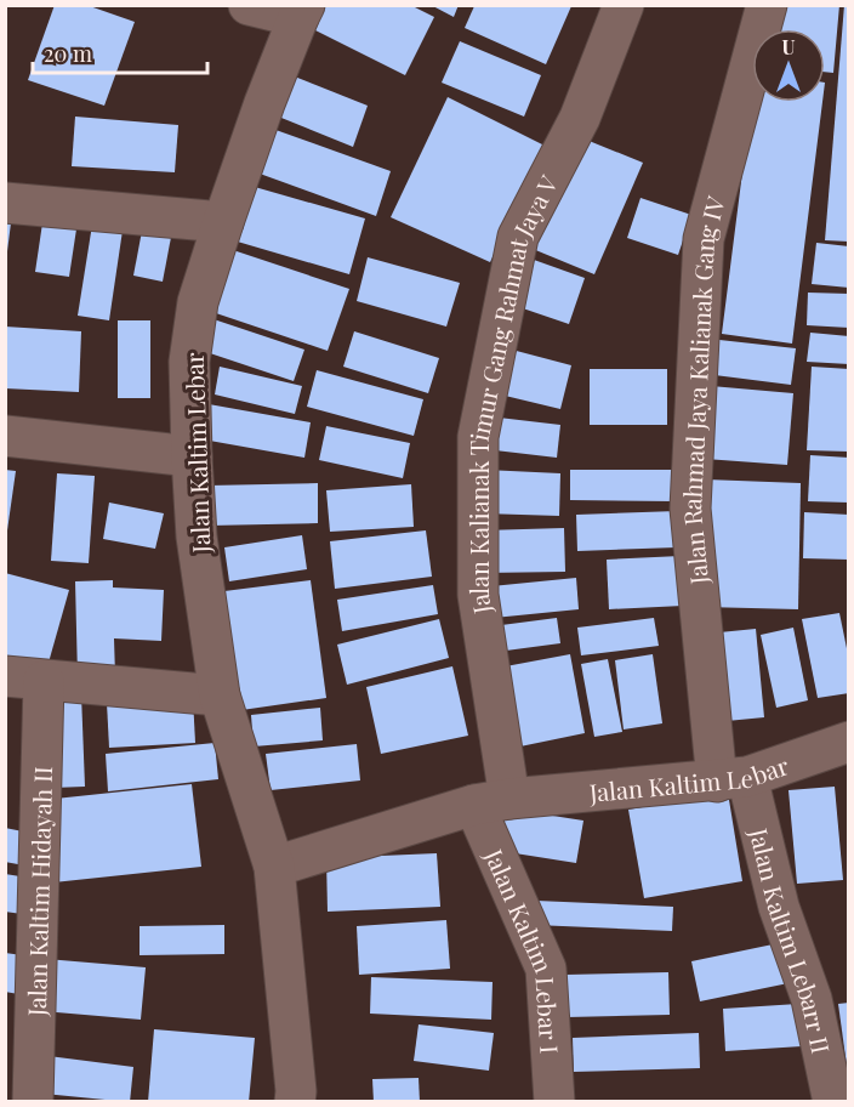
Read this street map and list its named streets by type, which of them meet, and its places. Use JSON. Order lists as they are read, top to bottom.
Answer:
{
  "streets": {
    "street": [
      "Jalan Rahmad Jaya Kalianak Gang IV",
      "Jalan Kalianak Timur Gang Rahmat Jaya V",
      "Jalan Kaltim Lebar",
      "Jalan Kaltim Hidayah II",
      "Jalan Kaltim Lebarr II",
      "Jalan Kaltim Lebar I"
    ]
  },
  "crossings": [
    ["Jalan Rahmad Jaya Kalianak Gang IV", "Jalan Kaltim Lebar"],
    ["Jalan Rahmad Jaya Kalianak Gang IV", "Jalan Kaltim Lebarr II"],
    ["Jalan Kalianak Timur Gang Rahmat Jaya V", "Jalan Kaltim Lebar"],
    ["Jalan Kalianak Timur Gang Rahmat Jaya V", "Jalan Kaltim Lebar I"],
    ["Jalan Kaltim Lebar", "Jalan Kaltim Lebarr II"],
    ["Jalan Kaltim Lebar", "Jalan Kaltim Lebar I"]
  ],
  "scale_bar": "20 m",
  "north": "top"
}
